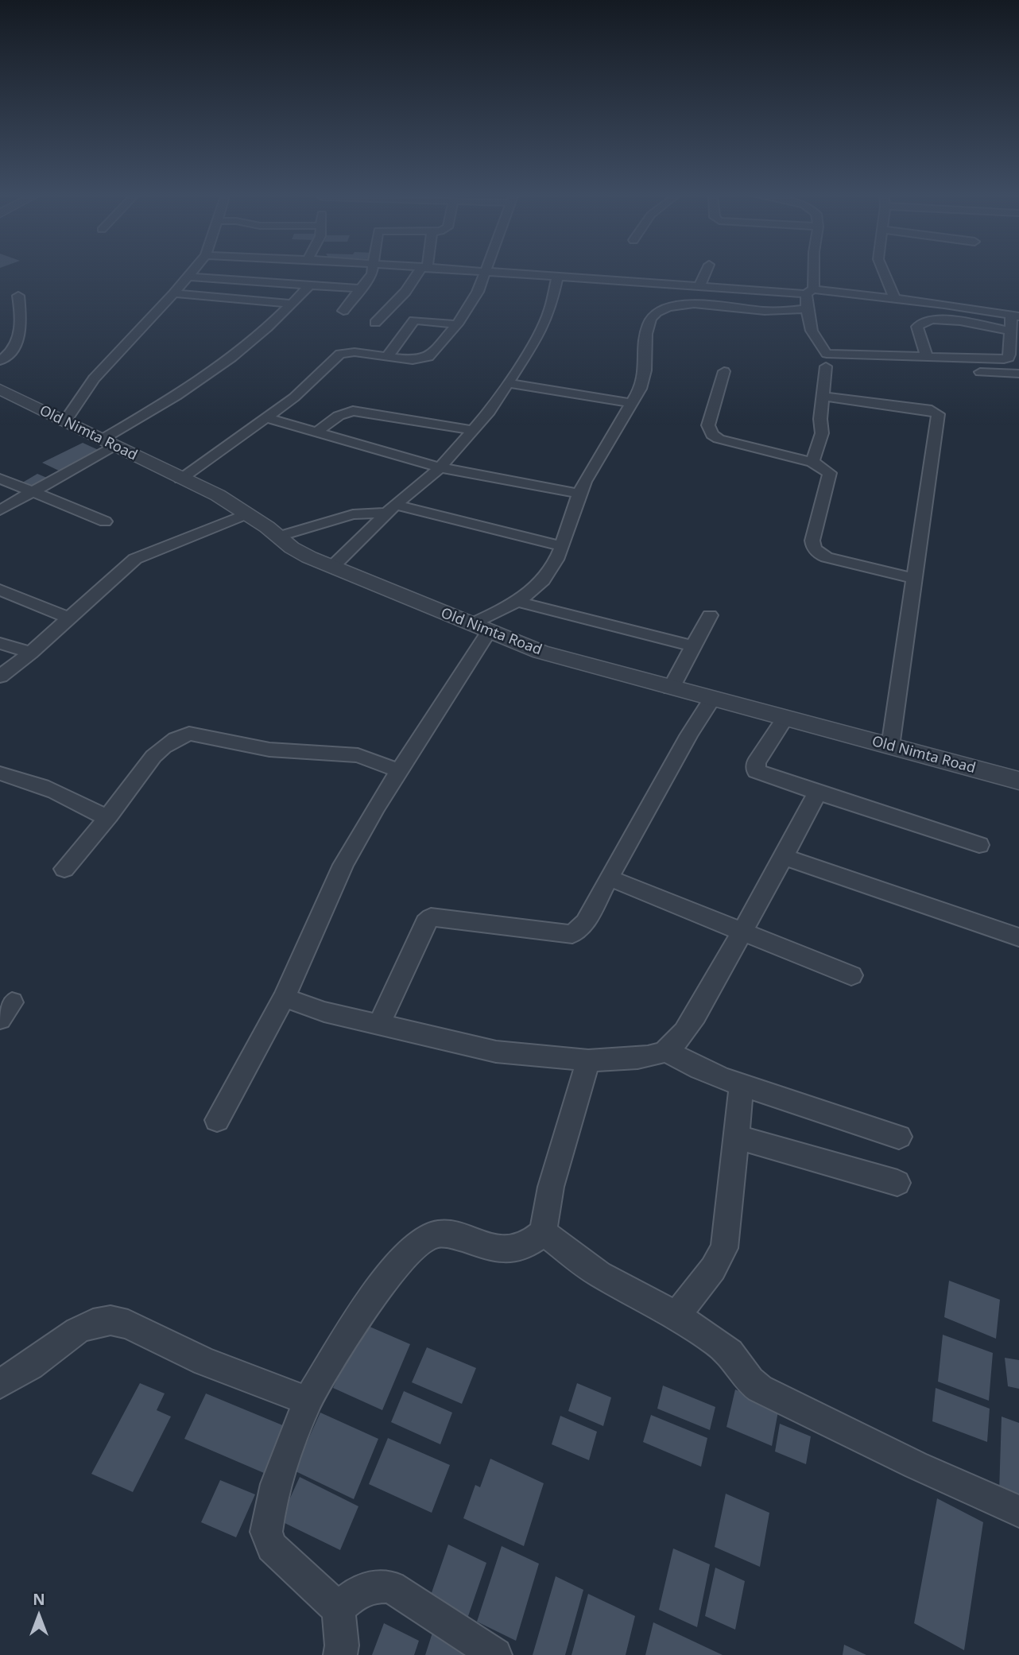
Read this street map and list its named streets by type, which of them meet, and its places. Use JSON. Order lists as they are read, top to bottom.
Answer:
{
  "streets": {
    "street": ["Old Nimta Road"]
  },
  "north": "top"
}
